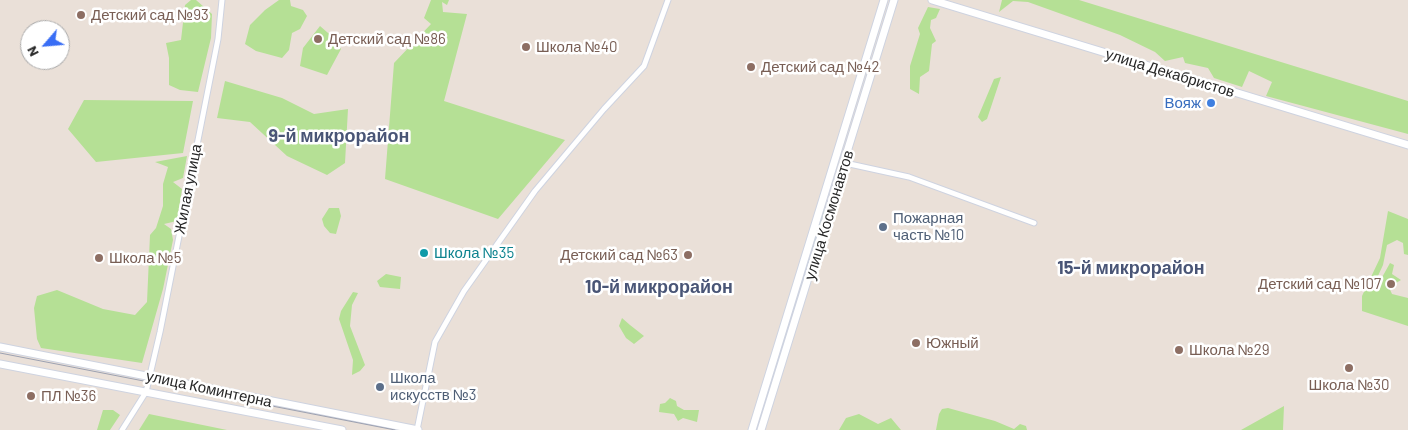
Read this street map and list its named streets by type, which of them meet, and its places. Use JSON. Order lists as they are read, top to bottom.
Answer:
{
  "streets": {
    "street": [
      "улица Декабристов",
      "Жилая улица",
      "улица Космонавтов",
      "улица Коминтерна"
    ]
  },
  "crossings": [
    ["Жилая улица", "улица Коминтерна"]
  ],
  "districts": ["9-й микрорайон", "15-й микрорайон", "10-й микрорайон"],
  "places": [
    "Детский сад №93",
    "Детский сад №86",
    "Школа №40",
    "Детский сад №42",
    "Вояж",
    "Пожарная часть №10",
    "Школа №35",
    "Детский сад №63",
    "Школа №5",
    "Детский сад №107",
    "Южный",
    "Школа №29",
    "Школа №30",
    "Школа искусств №3",
    "ПЛ №36"
  ],
  "north": "bottom left"
}
